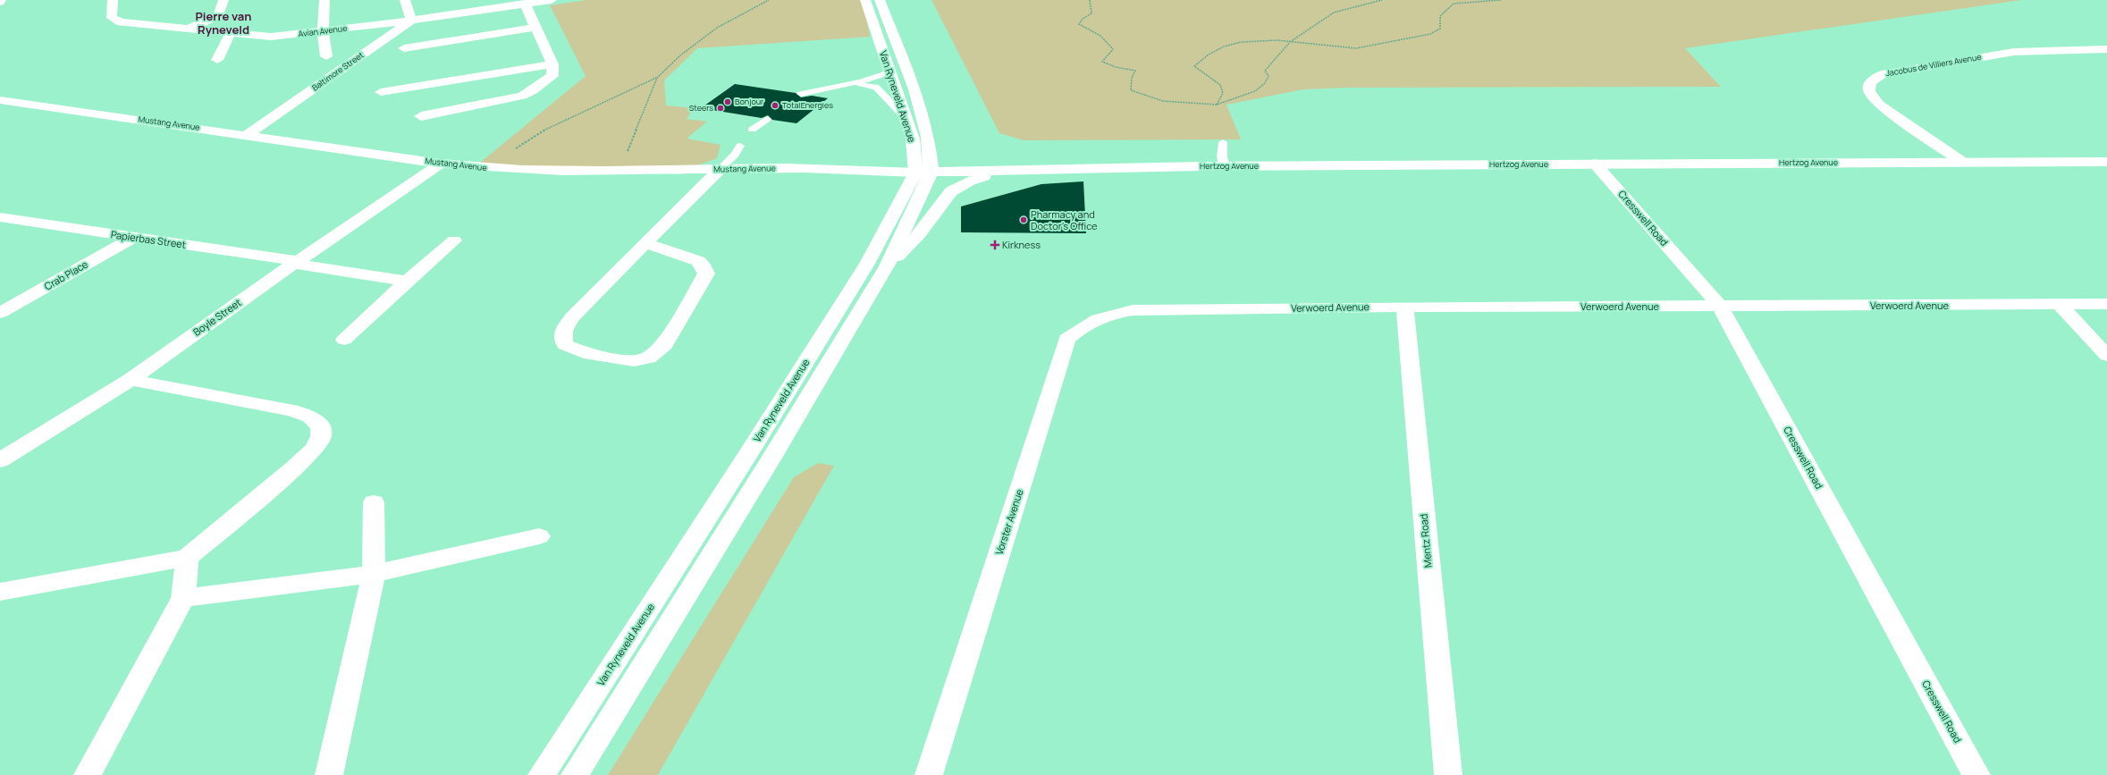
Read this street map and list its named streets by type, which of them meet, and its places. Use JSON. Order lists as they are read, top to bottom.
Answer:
{
  "streets": {
    "street": [
      "Avian Avenue",
      "Jacobus de Villiers Avenue",
      "Baltimore Street",
      "Van Ryneveld Avenue",
      "Mustang Avenue",
      "Hertzog Avenue",
      "Cresswell Road",
      "Papierbas Street",
      "Crab Place",
      "Verwoerd Avenue",
      "Boyle Street",
      "Vorster Avenue",
      "Mentz Road"
    ]
  },
  "crossings": [
    ["Avian Avenue", "Baltimore Street"],
    ["Jacobus de Villiers Avenue", "Hertzog Avenue"],
    ["Baltimore Street", "Mustang Avenue"],
    ["Van Ryneveld Avenue", "Mustang Avenue"],
    ["Van Ryneveld Avenue", "Hertzog Avenue"],
    ["Mustang Avenue", "Hertzog Avenue"],
    ["Mustang Avenue", "Boyle Street"],
    ["Hertzog Avenue", "Cresswell Road"],
    ["Cresswell Road", "Verwoerd Avenue"],
    ["Papierbas Street", "Crab Place"],
    ["Papierbas Street", "Boyle Street"],
    ["Verwoerd Avenue", "Vorster Avenue"],
    ["Verwoerd Avenue", "Mentz Road"]
  ],
  "districts": ["Pierre van Ryneveld"],
  "places": {
    "other": [
      "Bonjour",
      "TotalEnergies",
      "Steers",
      "Pharmacy and Doctor's Office"
    ],
    "health": ["Kirkness"]
  }
}
